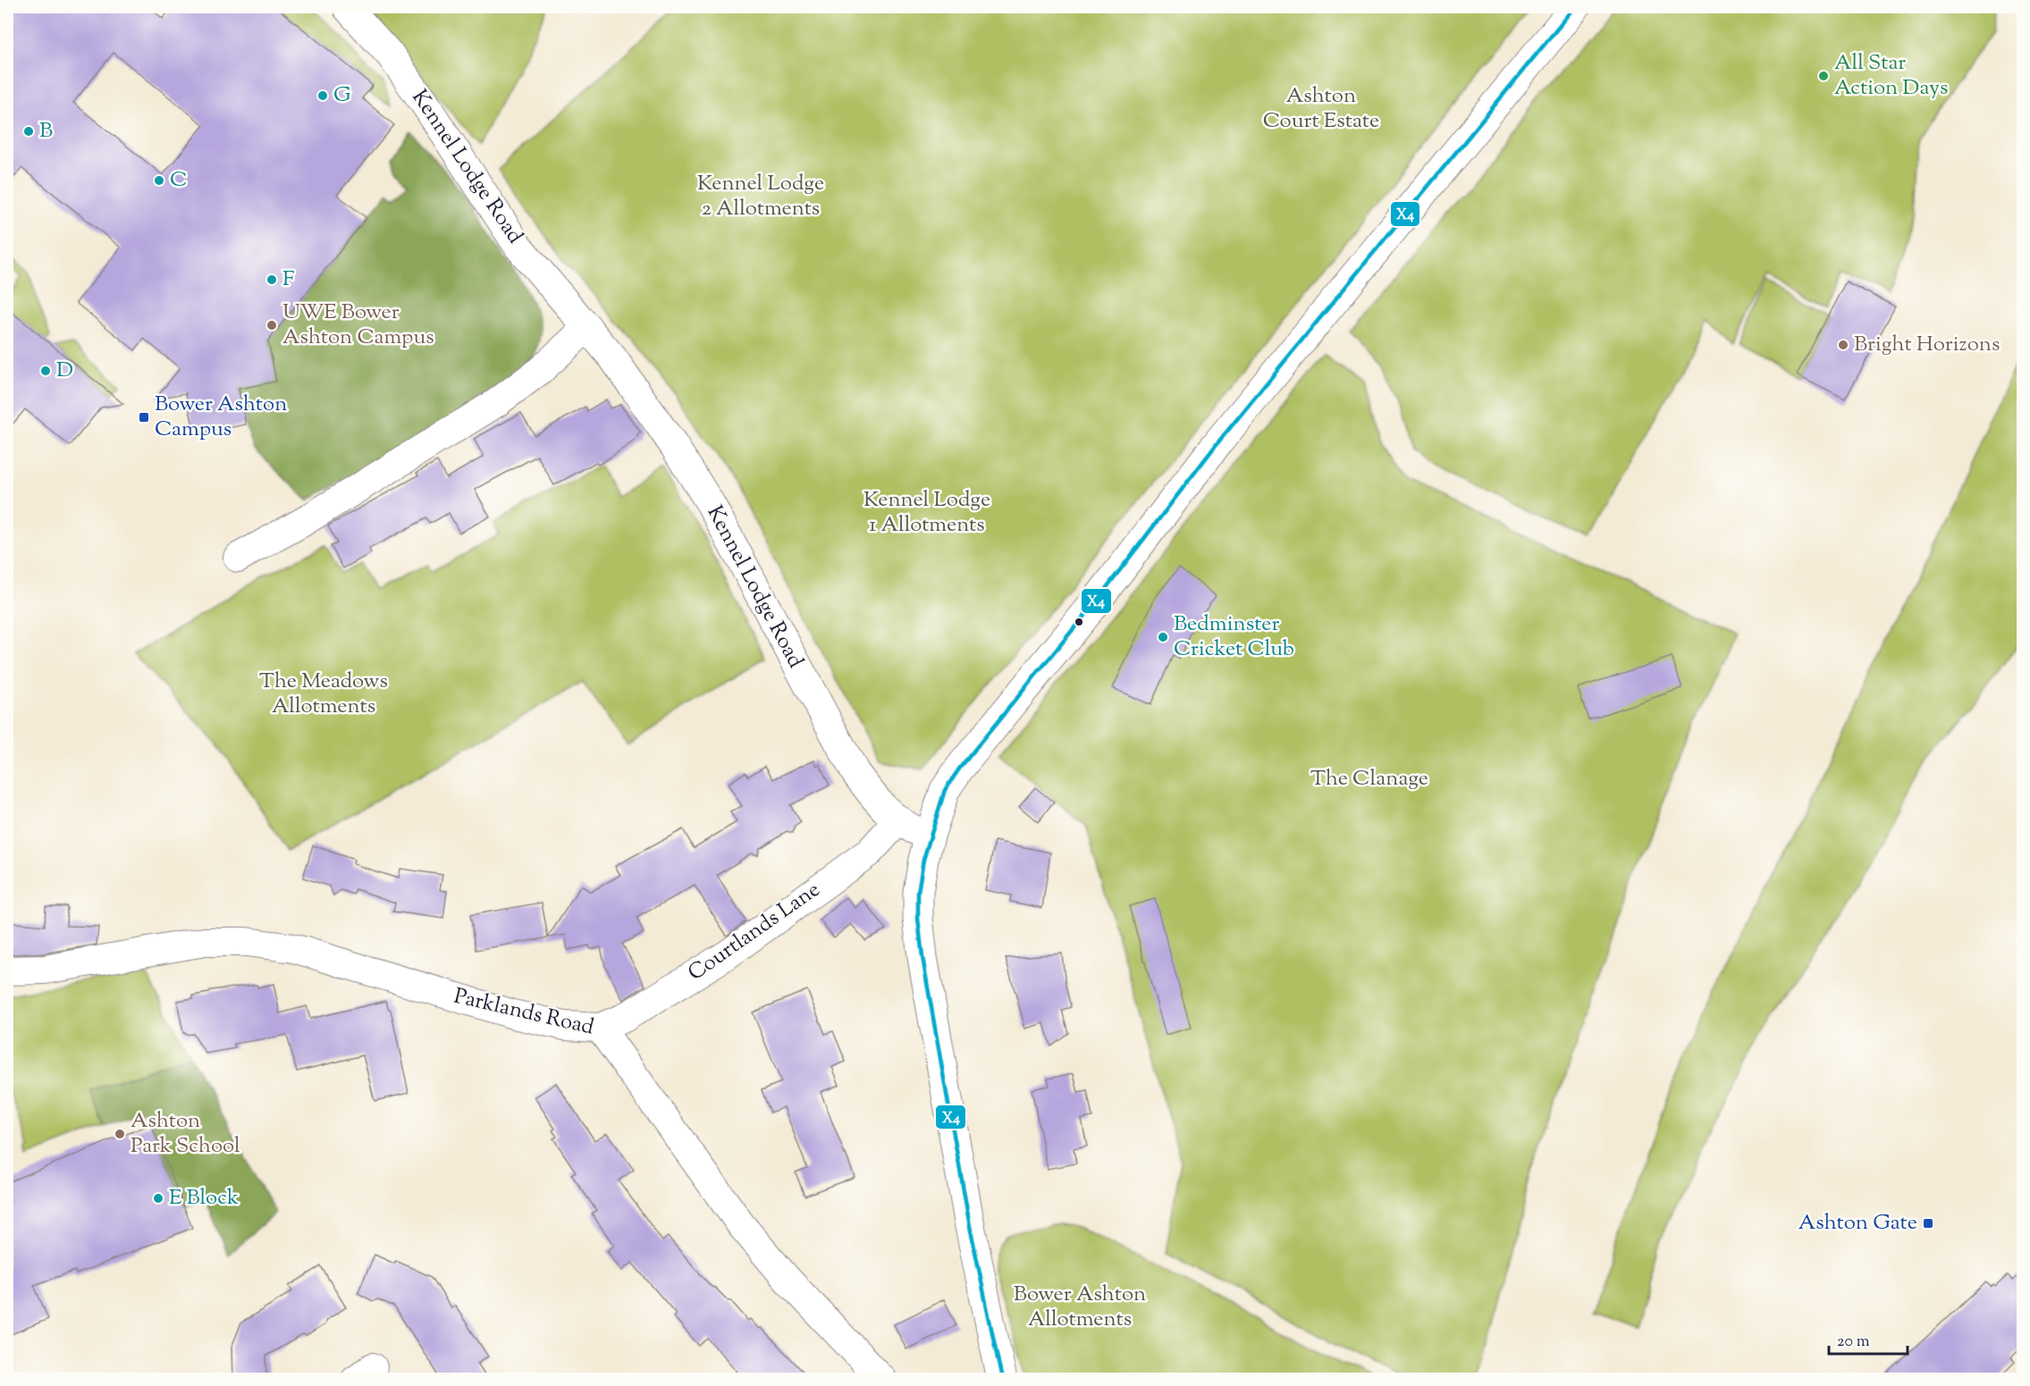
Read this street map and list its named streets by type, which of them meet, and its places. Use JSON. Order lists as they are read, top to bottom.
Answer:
{
  "streets": {
    "street": ["Kennel Lodge Road", "Courtlands Lane", "Parklands Road"]
  },
  "crossings": [
    ["Kennel Lodge Road", "Courtlands Lane"],
    ["Courtlands Lane", "Parklands Road"]
  ],
  "parks": [
    "Ashton Court Estate",
    "Kennel Lodge 2 Allotments",
    "Kennel Lodge 1 Allotments",
    "The Meadows Allotments",
    "The Clanage",
    "Bower Ashton Allotments"
  ],
  "places": {
    "other": [
      "All Star Action Days",
      "G",
      "B",
      "C",
      "F",
      "UWE Bower Ashton Campus",
      "Bright Horizons",
      "D",
      "Bedminster Cricket Club",
      "Ashton Park School",
      "E Block"
    ],
    "transit": ["Bower Ashton Campus", "Ashton Gate"]
  },
  "lines": ["transit line X4"],
  "scale_bar": "20 m"
}
